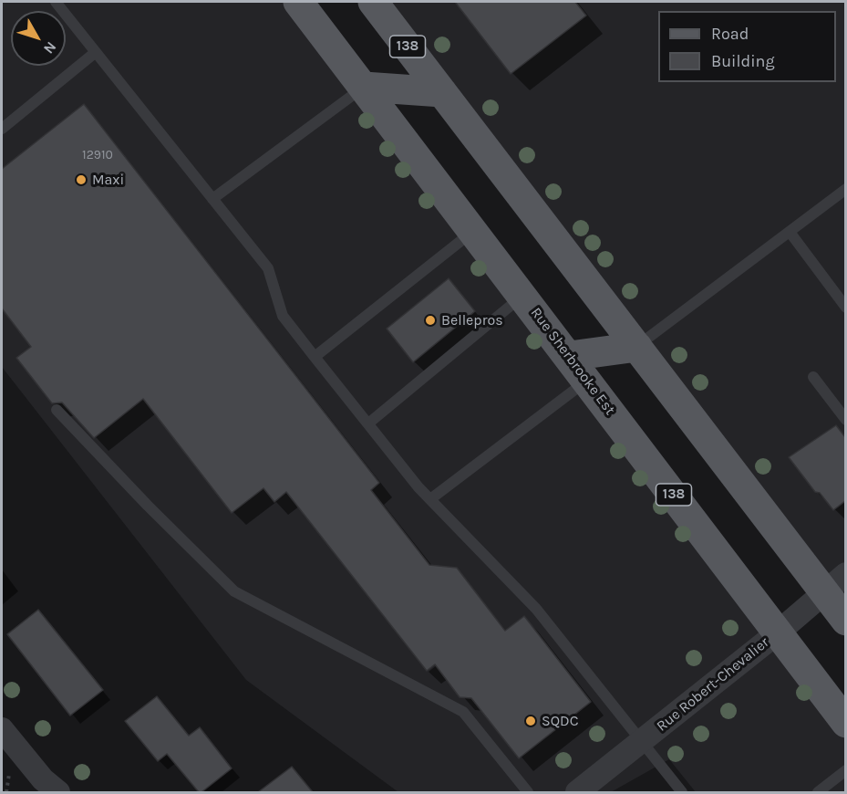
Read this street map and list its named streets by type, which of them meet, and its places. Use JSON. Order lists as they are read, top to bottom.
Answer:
{
  "streets": {
    "main road": ["138", "Rue Sherbrooke Est"],
    "street": ["Rue Robert-Chevalier"]
  },
  "crossings": [
    ["138", "Rue Robert-Chevalier"],
    ["Rue Sherbrooke Est", "Rue Robert-Chevalier"]
  ],
  "places": ["Maxi", "Bellepros", "SQDC"],
  "house_numbers": ["12910"],
  "legend": ["Road", "Building"],
  "north": "bottom right"
}
